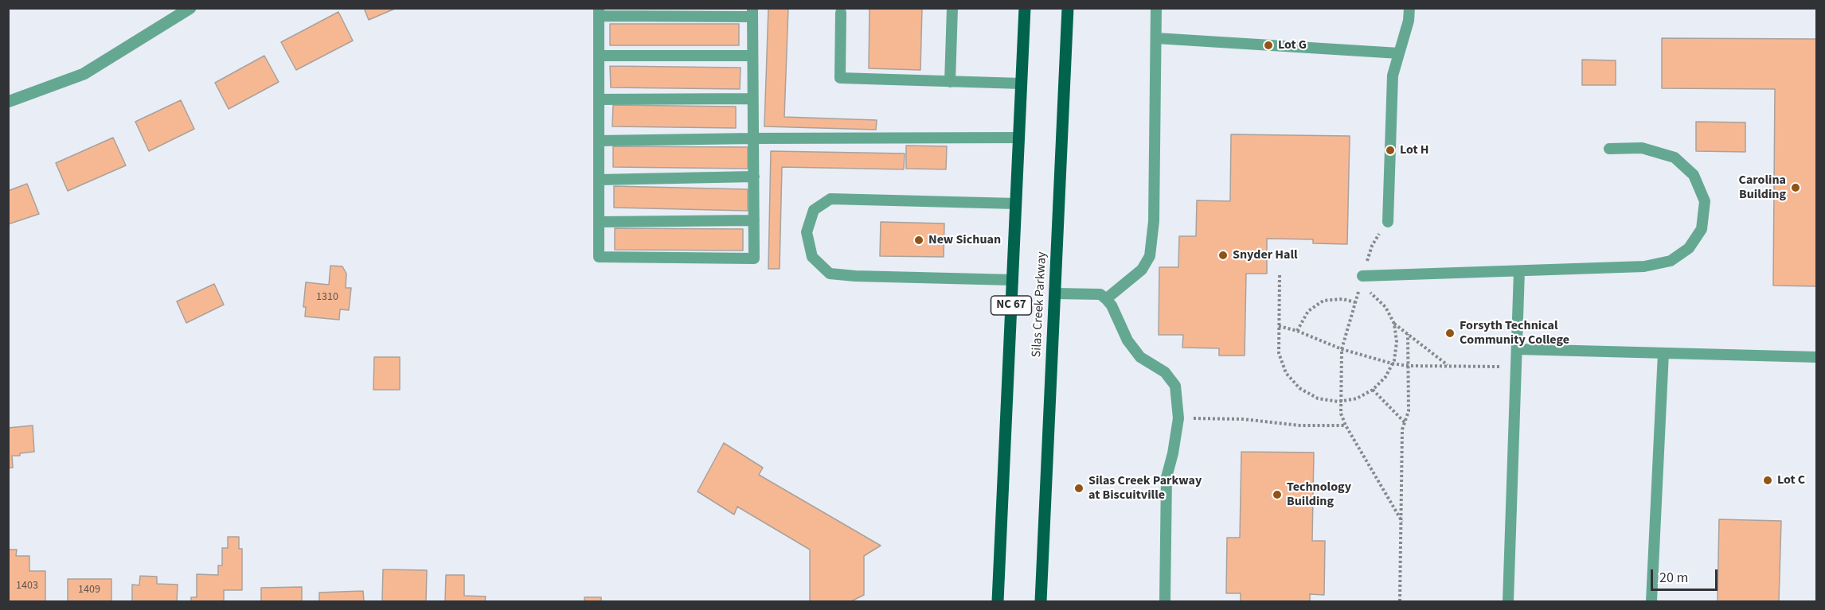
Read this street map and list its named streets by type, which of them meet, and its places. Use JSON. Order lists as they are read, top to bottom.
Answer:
{
  "streets": {
    "main road": ["Silas Creek Parkway", "NC 67"]
  },
  "places": [
    "Lot G",
    "Lot H",
    "Carolina Building",
    "New Sichuan",
    "Snyder Hall",
    "Forsyth Technical Community College",
    "Lot C",
    "Silas Creek Parkway at Biscuitville",
    "Technology Building"
  ],
  "house_numbers": ["1310", "1403", "1409"],
  "scale_bar": "20 m"
}
